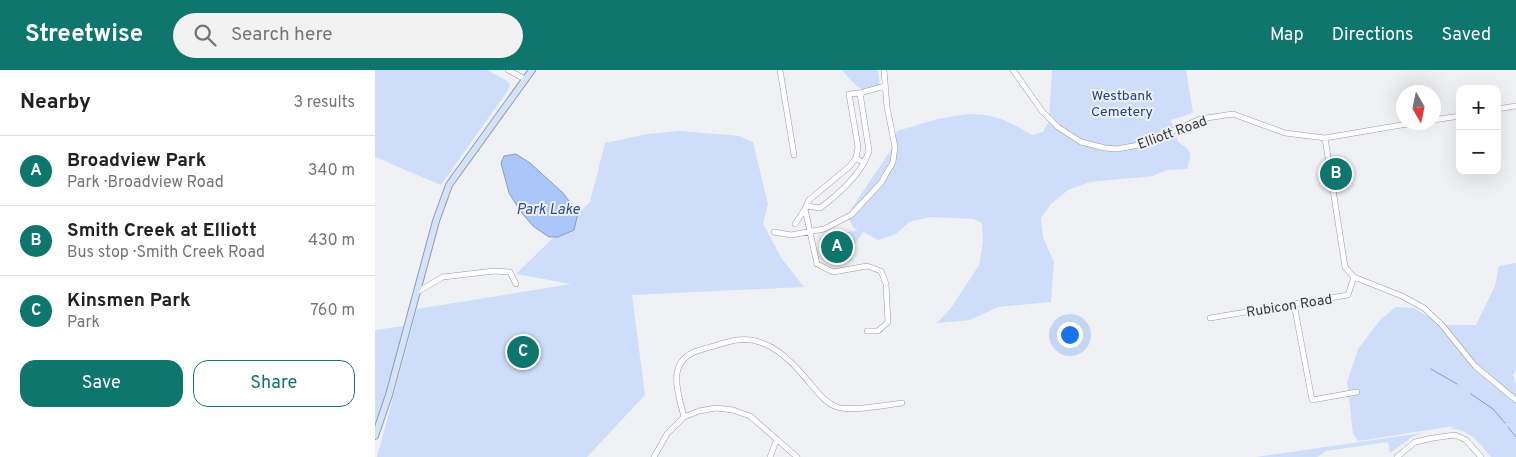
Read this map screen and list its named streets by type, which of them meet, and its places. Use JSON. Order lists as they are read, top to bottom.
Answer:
{
  "streets": {
    "street": ["Elliott Road", "Rubicon Road"]
  },
  "water": ["Park Lake"],
  "parks": ["Westbank Cemetery"],
  "north": "bottom",
  "page": {
    "header": "Streetwise",
    "search": "Search here",
    "nav": ["Map", "Directions", "Saved"],
    "heading": ["Nearby", "3 results"],
    "map_buttons": ["+", "−"],
    "list": [
      {
        "mark": "A",
        "name": "Broadview Park",
        "note": "Park · Broadview Road",
        "value": "340 m"
      },
      {
        "mark": "B",
        "name": "Smith Creek at Elliott",
        "note": "Bus stop · Smith Creek Road",
        "value": "430 m"
      },
      {
        "mark": "C",
        "name": "Kinsmen Park",
        "note": "Park",
        "value": "760 m"
      }
    ],
    "pins": ["B", "A", "C"],
    "buttons": ["Save", "Share"]
  }
}
